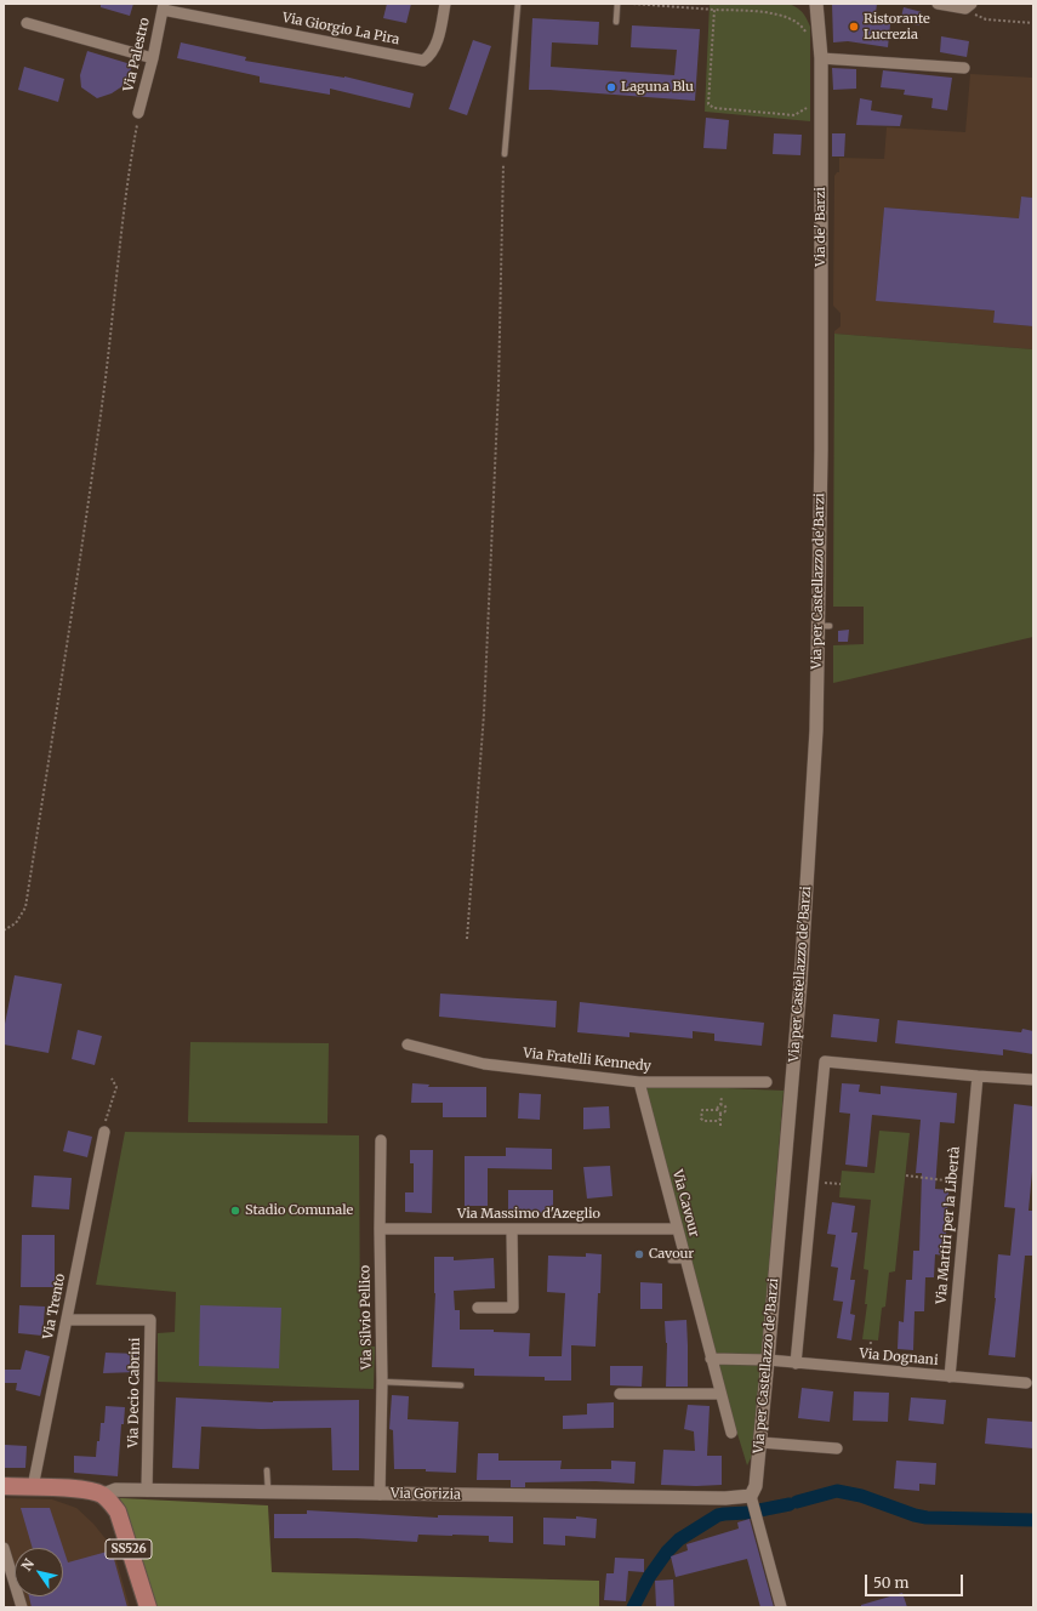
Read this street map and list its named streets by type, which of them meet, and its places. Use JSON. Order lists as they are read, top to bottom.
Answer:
{
  "streets": {
    "main road": ["SS526"],
    "street": [
      "Via Giorgio La Pira",
      "Via Palestro",
      "Via de' Barzi",
      "Via per Castellazzo de'Barzi",
      "Via Fratelli Kennedy",
      "Via Cavour",
      "Via Massimo d'Azeglio",
      "Via Martiri per la Libertà",
      "Via Trento",
      "Via Silvio Pellico",
      "Via Dognani",
      "Via Decio Cabrini",
      "Via Gorizia"
    ]
  },
  "crossings": [
    ["Via Giorgio La Pira", "Via Palestro"],
    ["Via de' Barzi", "Via per Castellazzo de'Barzi"],
    ["Via per Castellazzo de'Barzi", "Via Dognani"],
    ["Via per Castellazzo de'Barzi", "Via Gorizia"],
    ["Via Fratelli Kennedy", "Via Cavour"],
    ["Via Cavour", "Via Massimo d'Azeglio"],
    ["Via Massimo d'Azeglio", "Via Silvio Pellico"],
    ["Via Martiri per la Libertà", "Via Dognani"],
    ["Via Trento", "Via Decio Cabrini"],
    ["Via Silvio Pellico", "Via Gorizia"],
    ["Via Decio Cabrini", "Via Gorizia"],
    ["Via Gorizia", "SS526"]
  ],
  "places": [
    "Ristorante Lucrezia",
    "Laguna Blu",
    "Stadio Comunale",
    "Cavour"
  ],
  "scale_bar": "50 m",
  "north": "top left"
}
